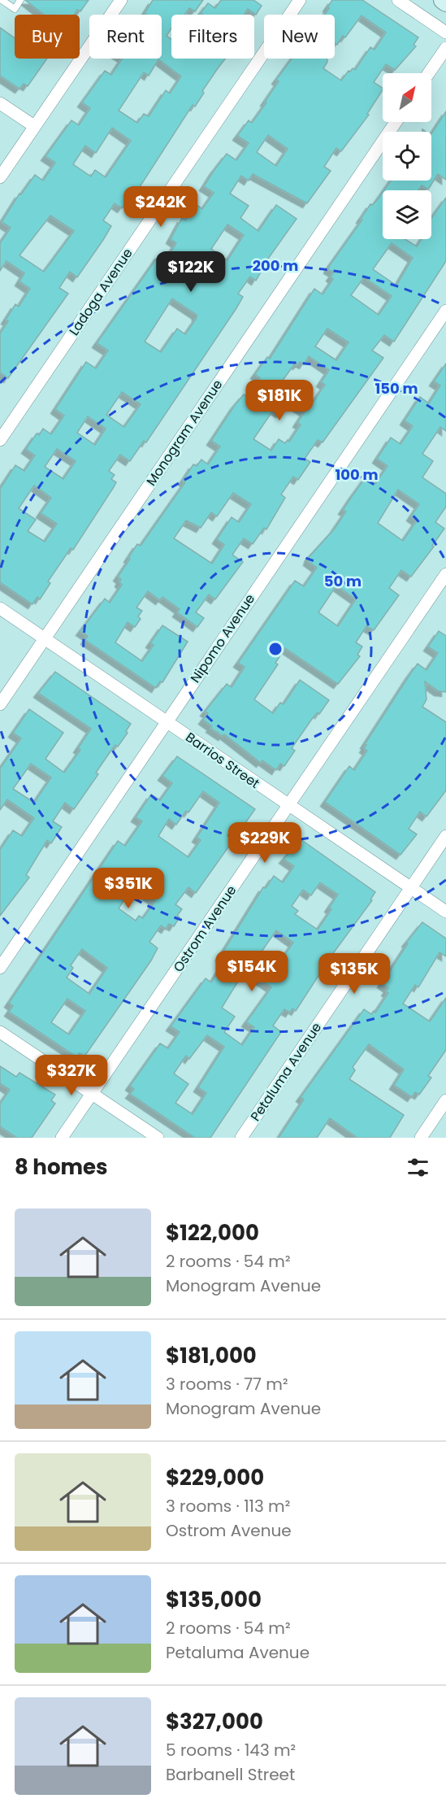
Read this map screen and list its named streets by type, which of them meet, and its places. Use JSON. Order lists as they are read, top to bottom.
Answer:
{
  "streets": {
    "street": [
      "Ladoga Avenue",
      "Monogram Avenue",
      "Nipomo Avenue",
      "Barrios Street",
      "Ostrom Avenue",
      "Petaluma Avenue"
    ]
  },
  "crossings": [
    ["Monogram Avenue", "Barrios Street"],
    ["Nipomo Avenue", "Barrios Street"],
    ["Barrios Street", "Ostrom Avenue"],
    ["Barrios Street", "Petaluma Avenue"]
  ],
  "north": "top right",
  "page": {
    "chip": [
      "Buy",
      "Rent",
      "Filters",
      "New"
    ],
    "price": [
      "$242K",
      "$122K",
      "$181K",
      "$229K",
      "$351K",
      "$154K",
      "$135K",
      "$327K"
    ],
    "heading": "8 homes",
    "list": [
      {
        "name": "$122,000",
        "note": "2 rooms · 54 m² · Monogram Avenue"
      },
      {
        "name": "$181,000",
        "note": "3 rooms · 77 m² · Monogram Avenue"
      },
      {
        "name": "$229,000",
        "note": "3 rooms · 113 m² · Ostrom Avenue"
      },
      {
        "name": "$135,000",
        "note": "2 rooms · 54 m² · Petaluma Avenue"
      },
      {
        "name": "$327,000",
        "note": "5 rooms · 143 m² · Barbanell Street"
      }
    ]
  },
  "rings": [
    "200 m",
    "150 m",
    "100 m",
    "50 m"
  ]
}
